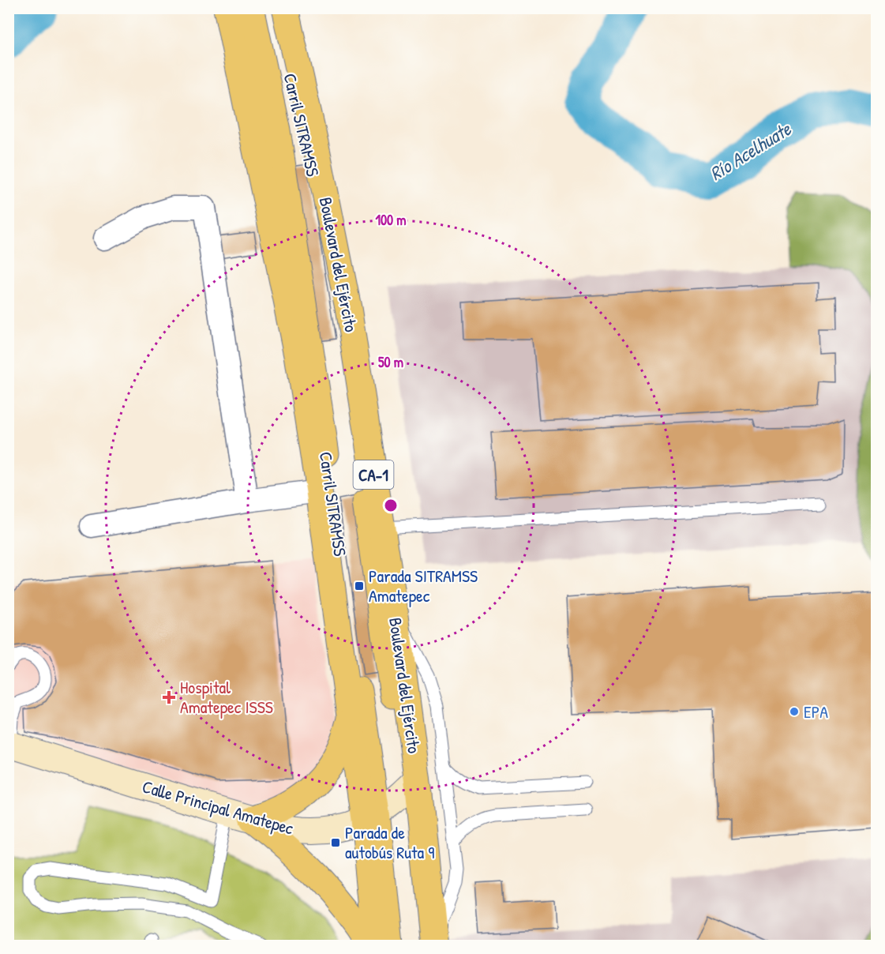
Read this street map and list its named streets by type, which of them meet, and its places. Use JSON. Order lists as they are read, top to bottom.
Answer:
{
  "streets": {
    "main road": ["Carril SITRAMSS", "Boulevard del Ejército", "CA-1"],
    "street": ["Calle Principal Amatepec"]
  },
  "crossings": [
    ["Carril SITRAMSS", "Boulevard del Ejército"],
    ["Carril SITRAMSS", "Calle Principal Amatepec"],
    ["Boulevard del Ejército", "Calle Principal Amatepec"]
  ],
  "water": ["Río Acelhuate"],
  "places": {
    "transit": ["Parada SITRAMSS Amatepec", "Parada de autobús Ruta 9"],
    "health": ["Hospital Amatepec ISSS"],
    "other": ["EPA"]
  },
  "rings": ["100 m", "50 m"]
}
